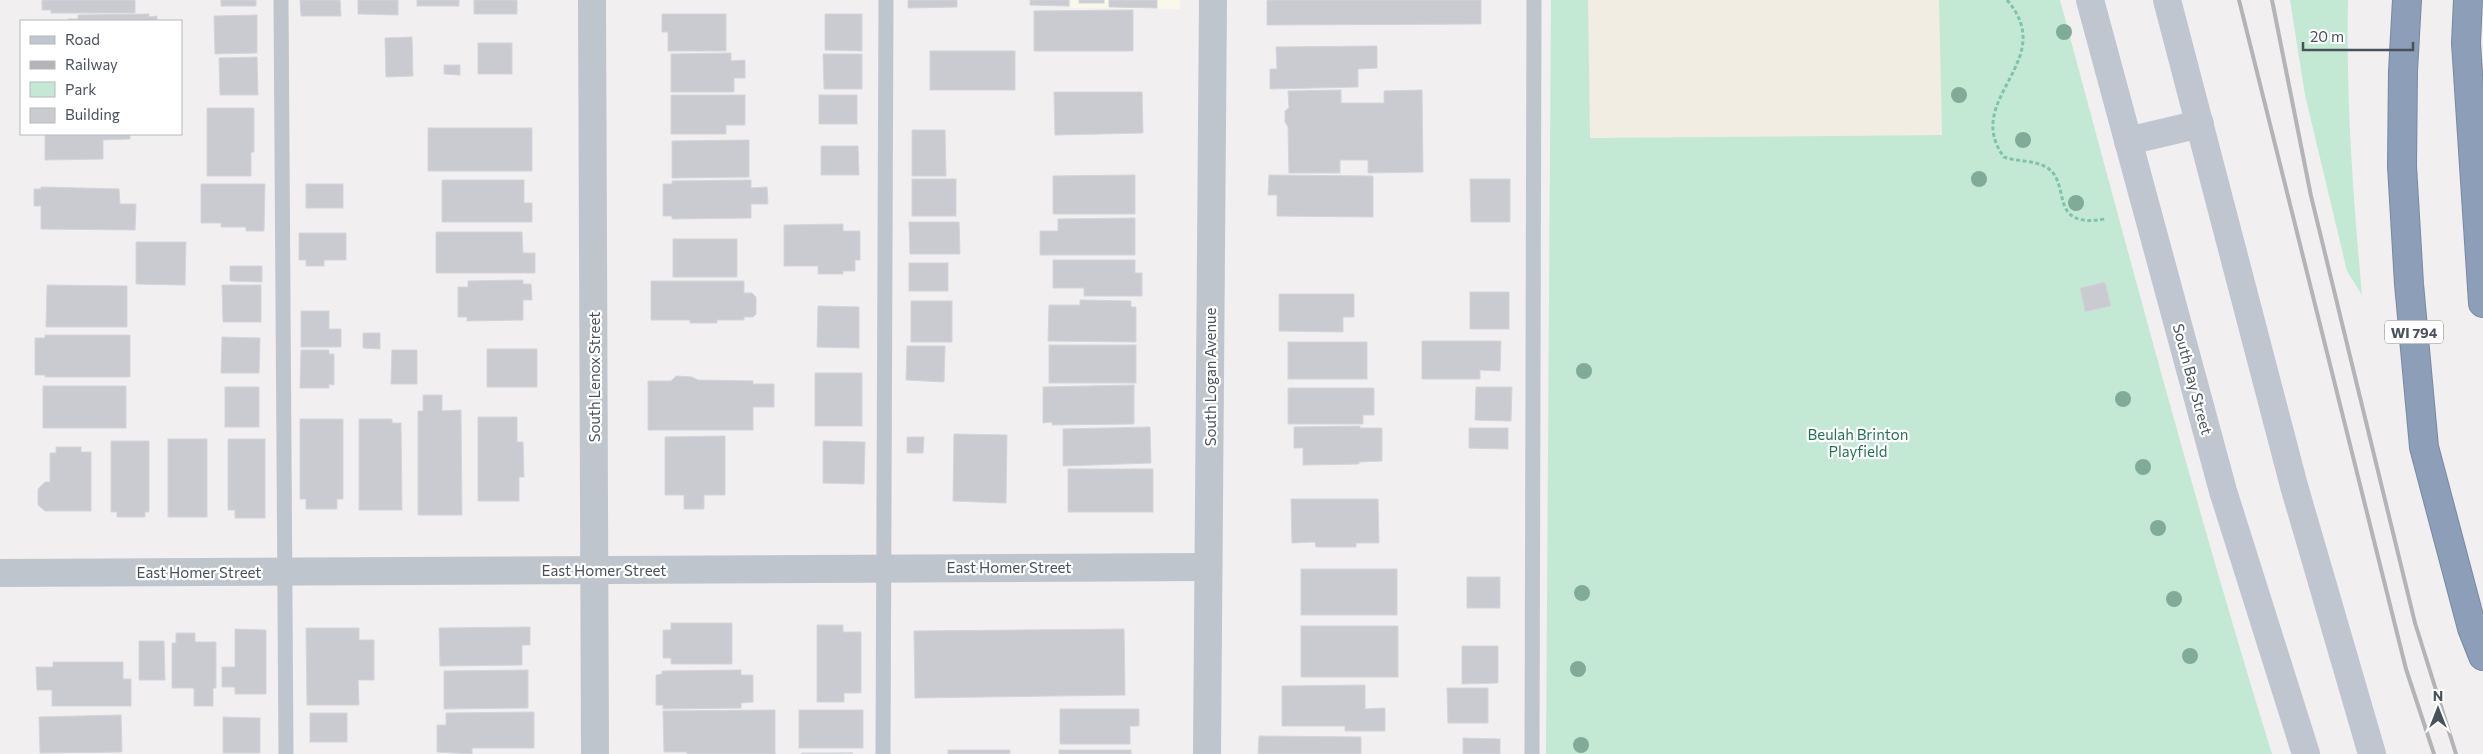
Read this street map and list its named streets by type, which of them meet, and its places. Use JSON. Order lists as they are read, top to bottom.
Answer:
{
  "streets": {
    "highway": ["WI 794"],
    "main road": ["South Bay Street"],
    "street": ["South Lenox Street", "South Logan Avenue", "East Homer Street"]
  },
  "crossings": [
    ["South Lenox Street", "East Homer Street"],
    ["South Logan Avenue", "East Homer Street"]
  ],
  "parks": ["Beulah Brinton Playfield"],
  "legend": [
    "Road",
    "Railway",
    "Park",
    "Building"
  ],
  "scale_bar": "20 m",
  "north": "top"
}
